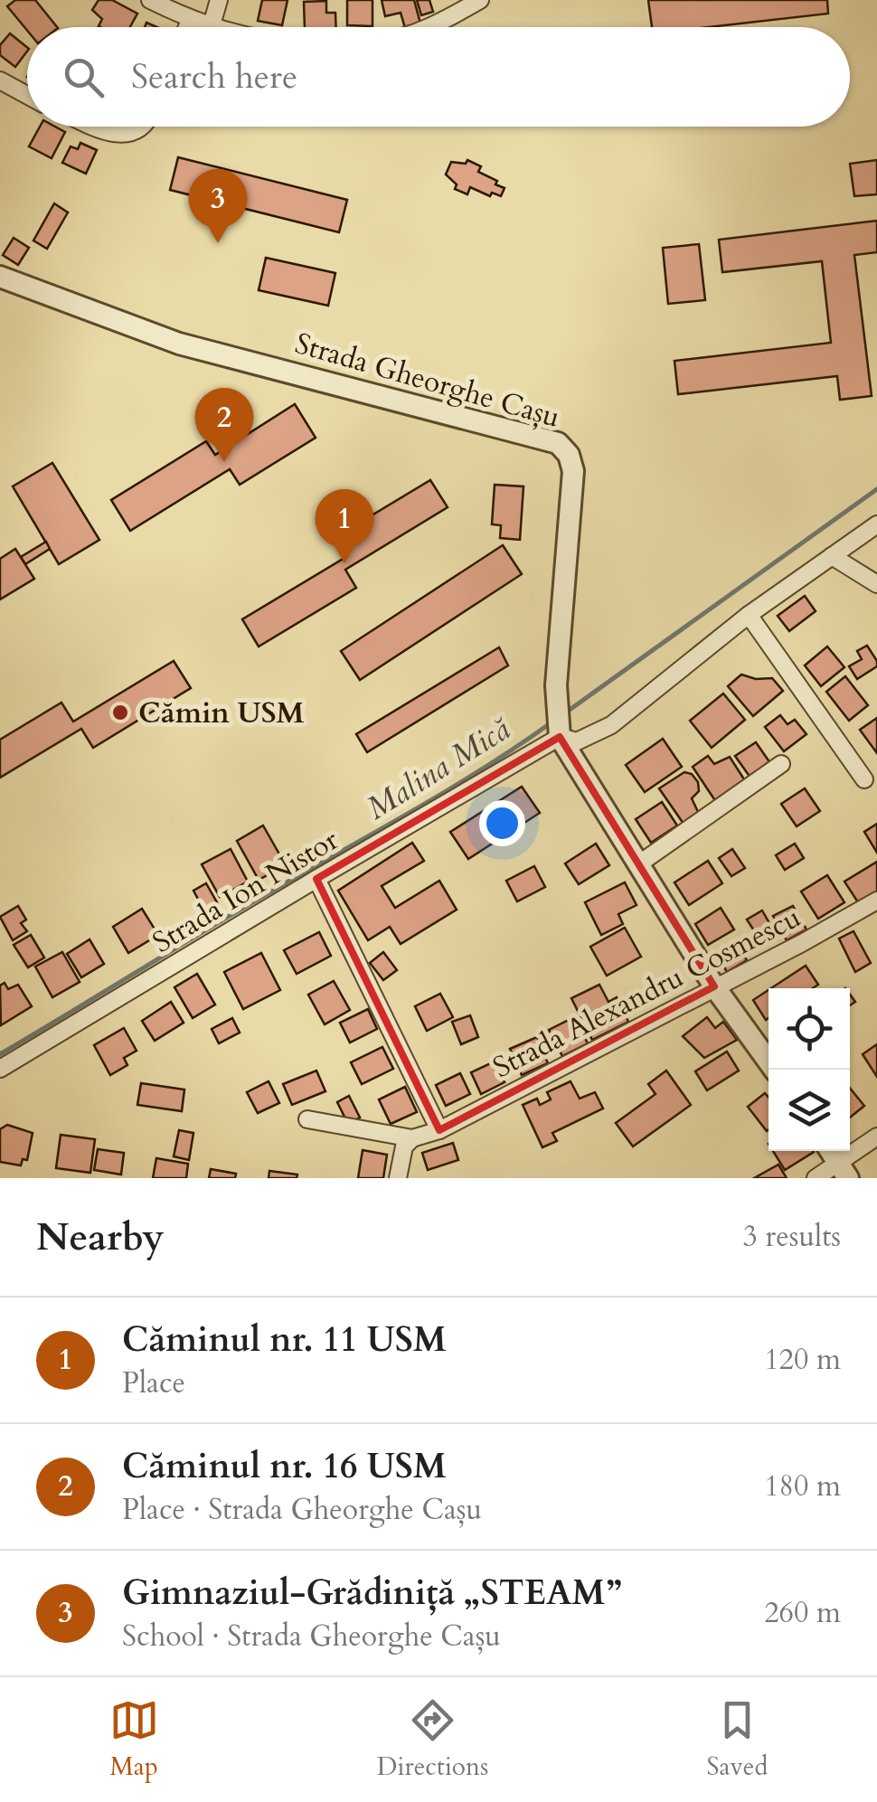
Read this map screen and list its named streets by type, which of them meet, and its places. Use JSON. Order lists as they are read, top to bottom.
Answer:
{
  "streets": {
    "street": ["Strada Gheorghe Cașu", "Strada Ion Nistor", "Strada Alexandru Cosmescu"]
  },
  "crossings": [
    ["Strada Gheorghe Cașu", "Strada Ion Nistor"]
  ],
  "water": ["Malina Mică"],
  "places": ["Cămin USM"],
  "page": {
    "search": "Search here",
    "pins": ["3", "2", "1"],
    "heading": ["Nearby", "3 results"],
    "list": [
      {
        "mark": "1",
        "name": "Căminul nr. 11 USM",
        "note": "Place",
        "value": "120 m"
      },
      {
        "mark": "2",
        "name": "Căminul nr. 16 USM",
        "note": "Place · Strada Gheorghe Cașu",
        "value": "180 m"
      },
      {
        "mark": "3",
        "name": "Gimnaziul-Grădiniță „STEAM”",
        "note": "School · Strada Gheorghe Cașu",
        "value": "260 m"
      }
    ],
    "nav": ["Map", "Directions", "Saved"]
  }
}
